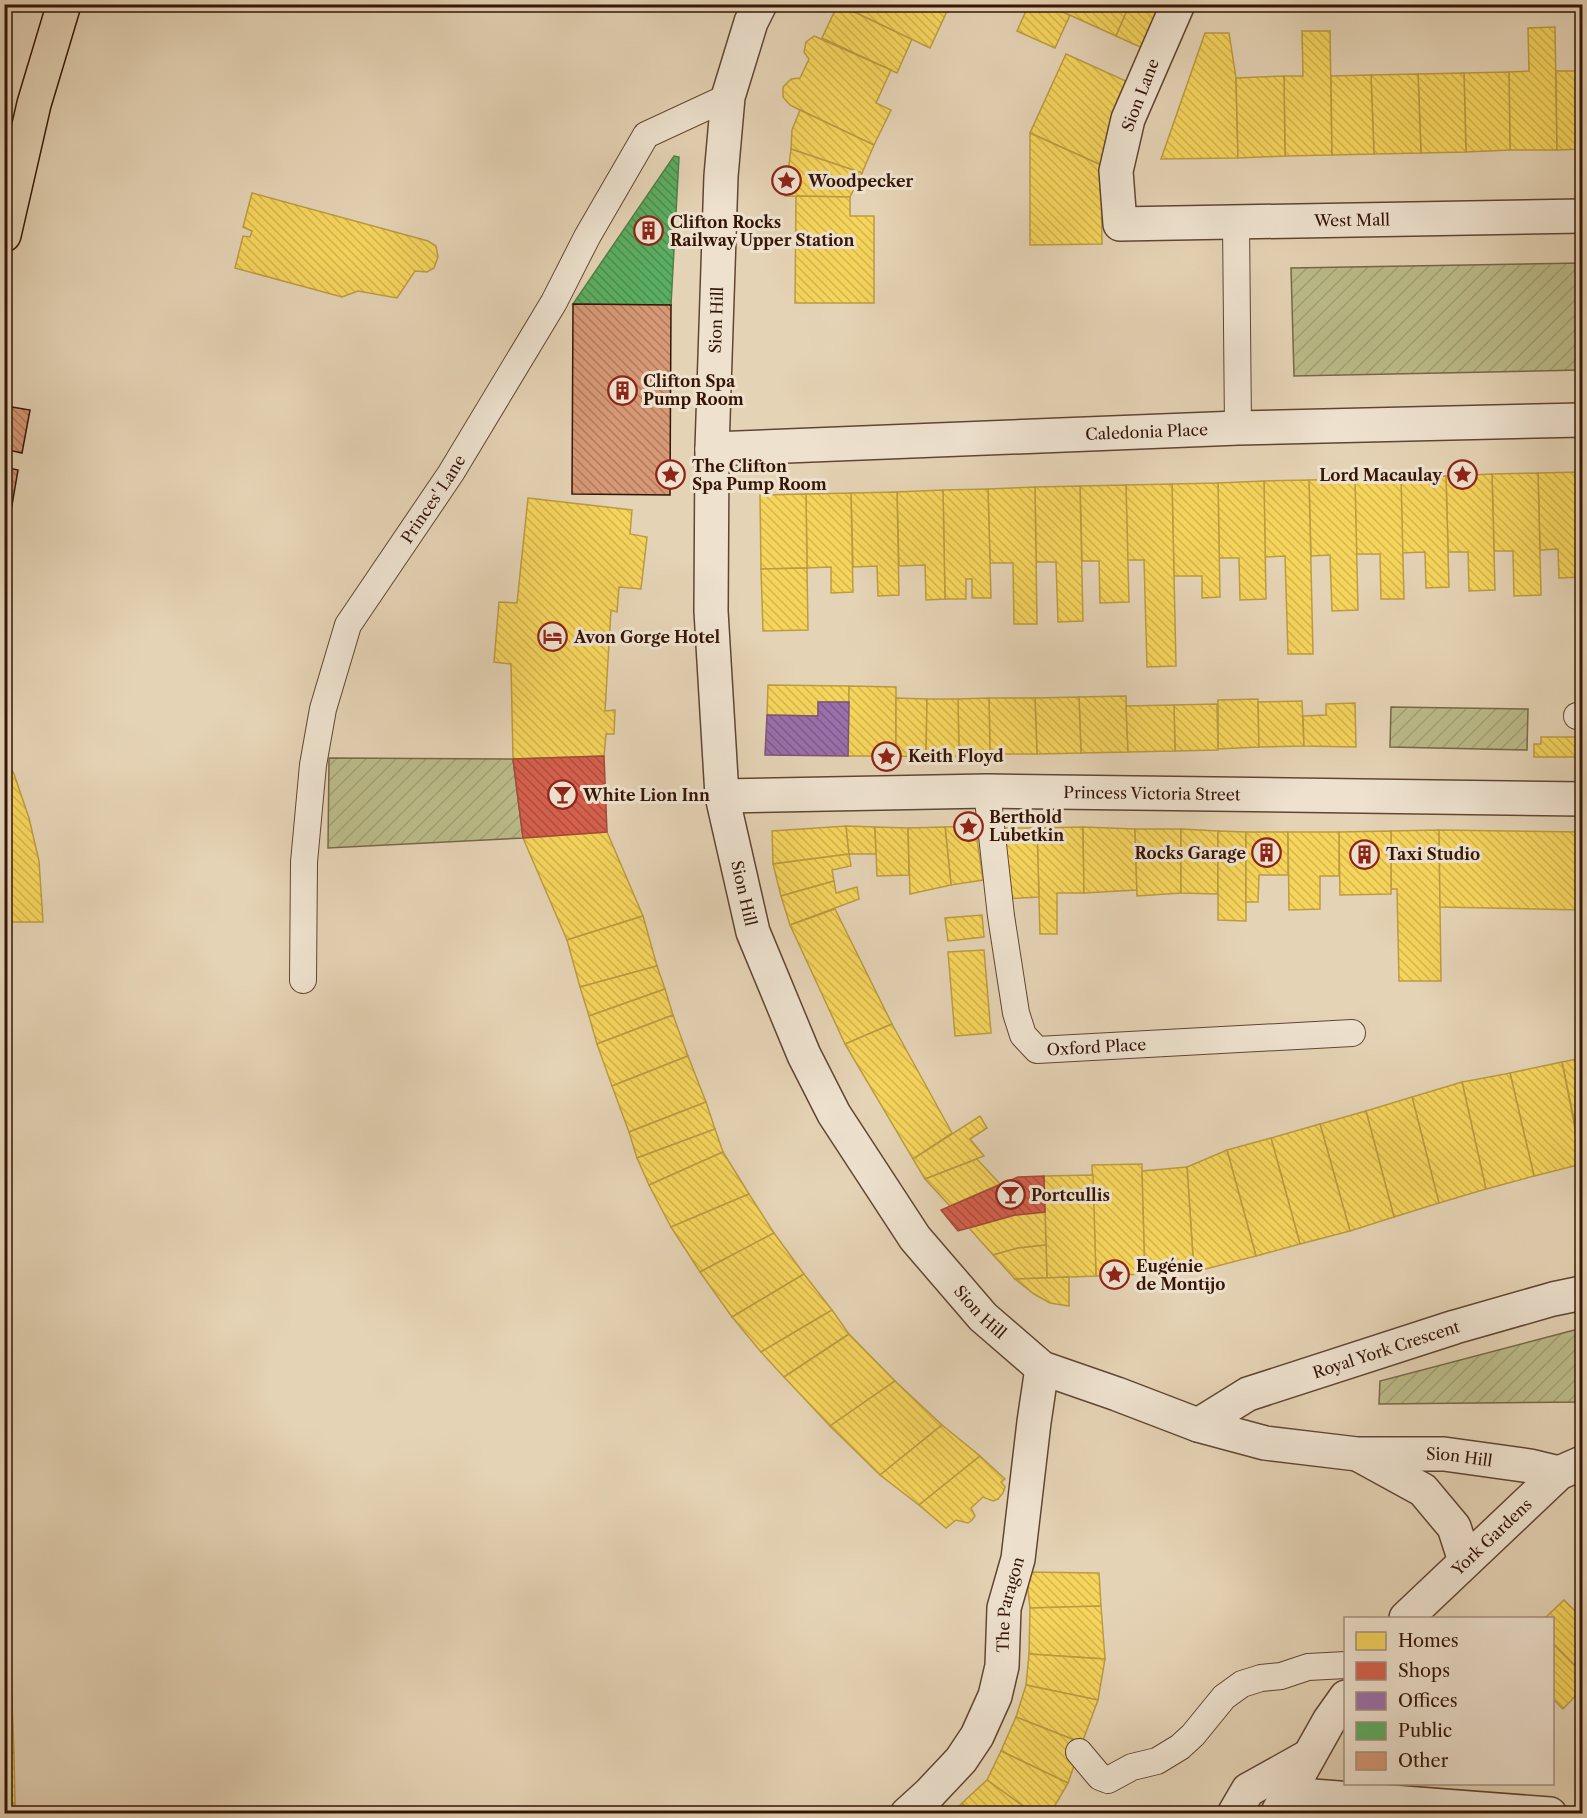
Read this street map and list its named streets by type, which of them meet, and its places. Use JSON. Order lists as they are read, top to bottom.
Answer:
{
  "streets": {
    "street": [
      "Sion Lane",
      "West Mall",
      "Sion Hill",
      "Caledonia Place",
      "Princess Victoria Street",
      "Royal York Crescent",
      "York Gardens",
      "The Paragon"
    ],
    "lane": ["Princes' Lane", "Oxford Place"]
  },
  "crossings": [
    ["Sion Lane", "West Mall"],
    ["Sion Hill", "Caledonia Place"],
    ["Sion Hill", "Princes' Lane"],
    ["Sion Hill", "Princess Victoria Street"],
    ["Sion Hill", "Royal York Crescent"],
    ["Sion Hill", "York Gardens"],
    ["Sion Hill", "The Paragon"],
    ["Princess Victoria Street", "Oxford Place"]
  ],
  "places": {
    "place": [
      "Woodpecker",
      "The Clifton Spa Pump Room",
      "Lord Macaulay",
      "Keith Floyd",
      "Berthold Lubetkin",
      "Eugénie de Montijo"
    ],
    "building": [
      "Clifton Rocks Railway Upper Station",
      "Clifton Spa Pump Room",
      "Rocks Garage",
      "Taxi Studio"
    ],
    "hotel": ["Avon Gorge Hotel"],
    "bar": ["White Lion Inn", "Portcullis"]
  },
  "legend": [
    "Homes",
    "Shops",
    "Offices",
    "Public",
    "Other"
  ]
}
